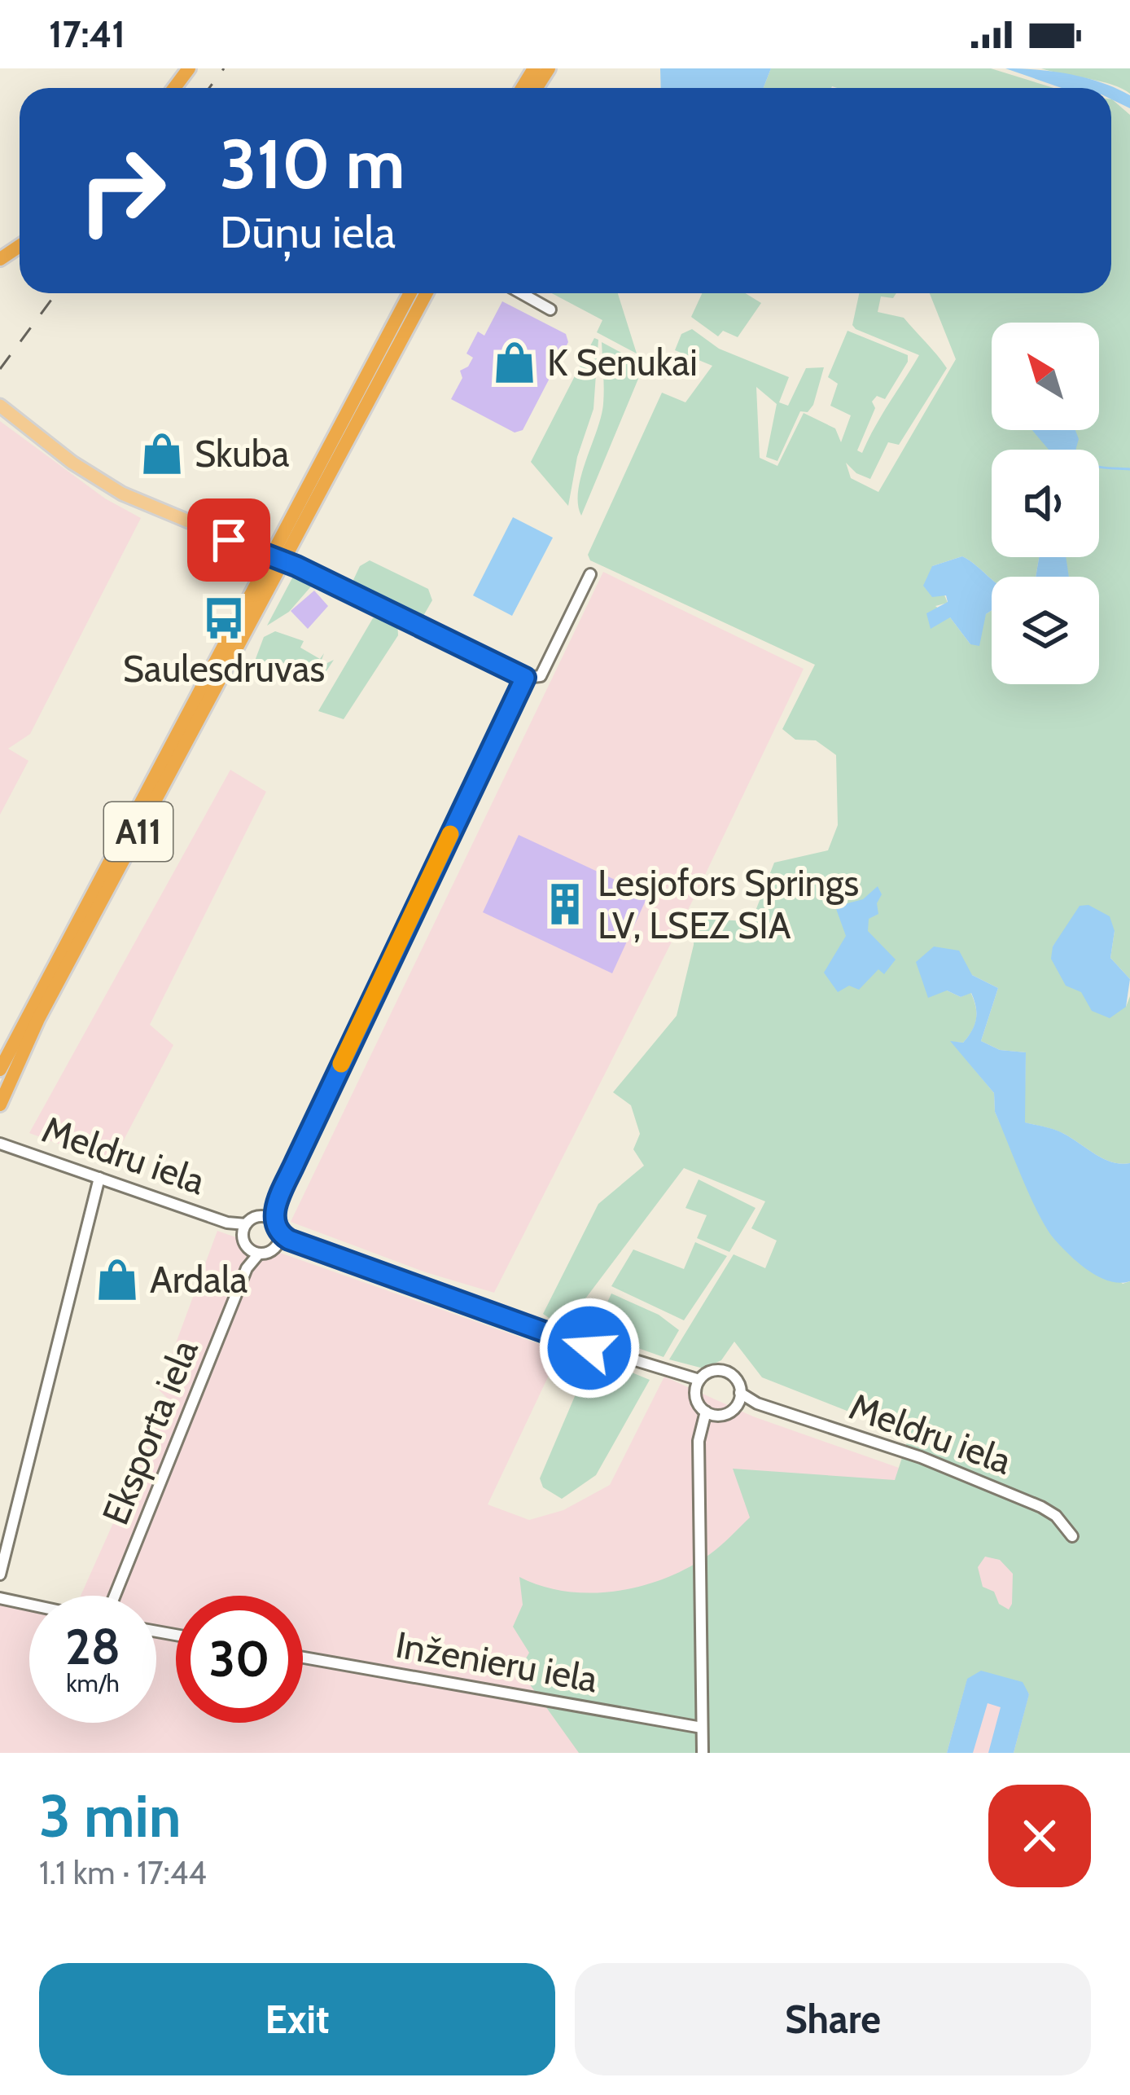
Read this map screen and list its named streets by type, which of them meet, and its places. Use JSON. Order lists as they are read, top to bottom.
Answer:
{
  "streets": {
    "highway": ["A11"],
    "street": ["Meldru iela", "Eksporta iela", "Inženieru iela"]
  },
  "crossings": [
    ["Meldru iela", "Eksporta iela"]
  ],
  "places": {
    "shop": ["K Senukai", "Skuba", "Ardala"],
    "bus stop": ["Saulesdruvas"],
    "building": ["Lesjofors Springs LV, LSEZ SIA"]
  },
  "north": "top left",
  "page": {
    "status": "17:41",
    "turn": ["310 m", "Dūņu iela"],
    "speed": "28 km/h",
    "limit": "30",
    "heading": ["3 min", "1.1 km · 17:44"],
    "buttons": ["Exit", "Share"]
  }
}
